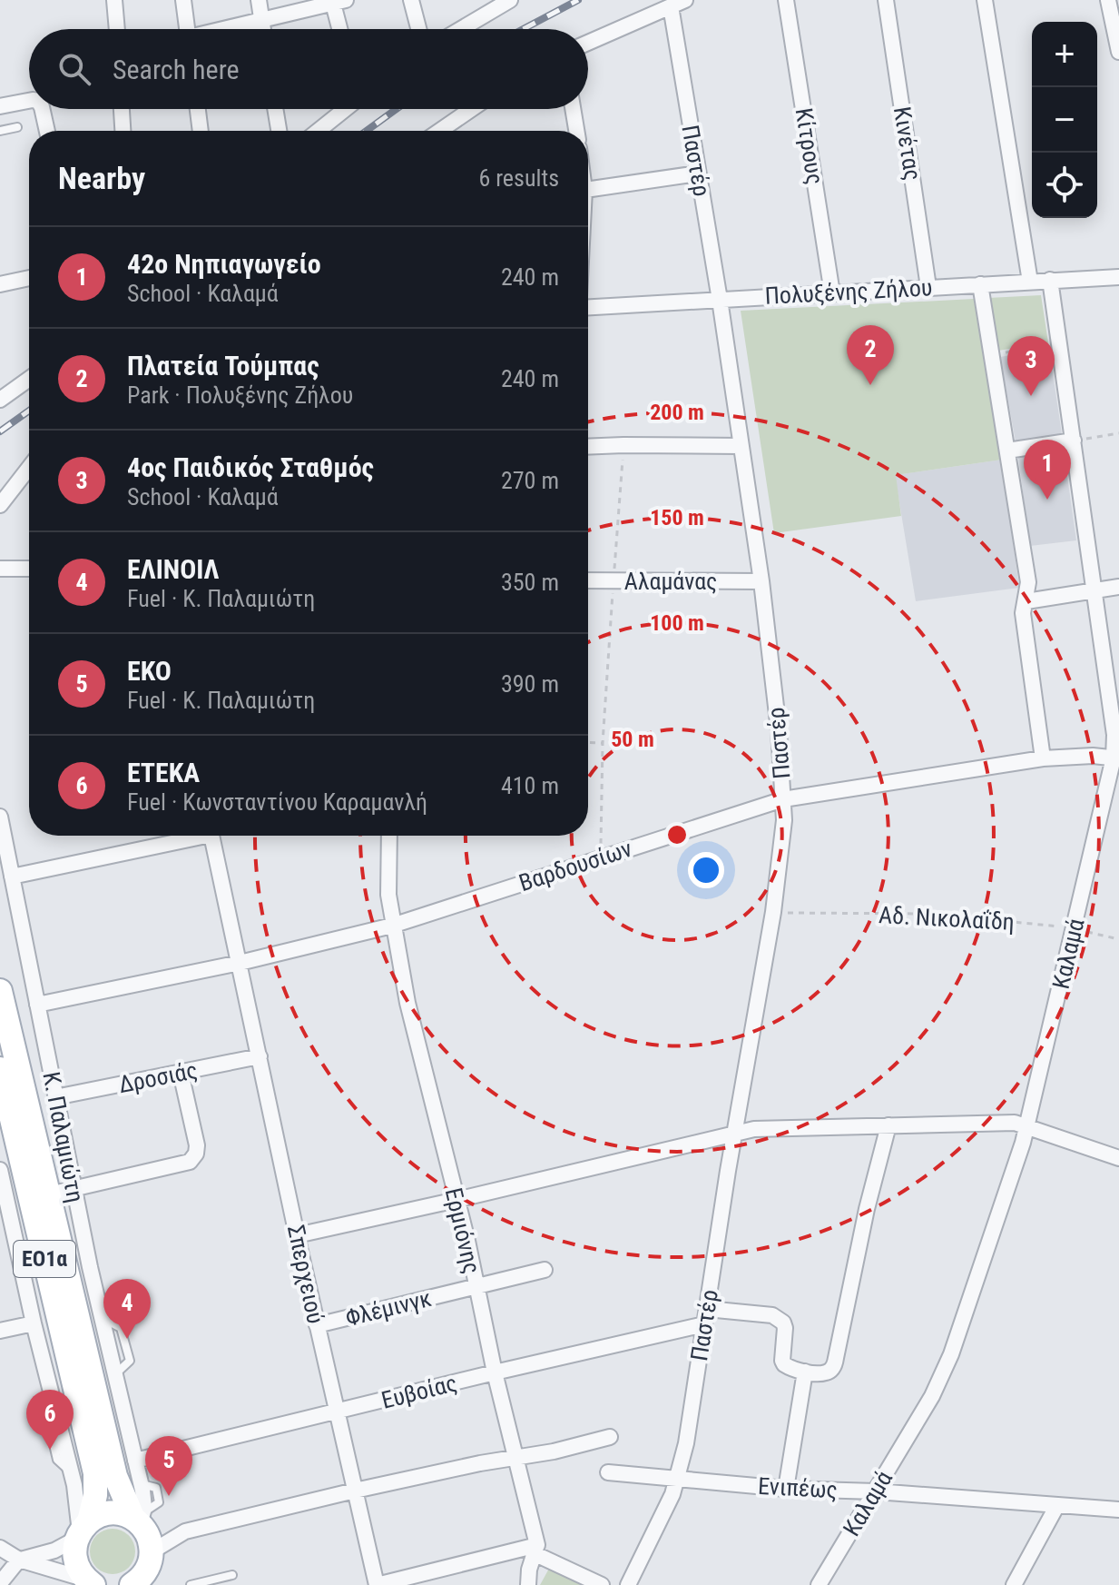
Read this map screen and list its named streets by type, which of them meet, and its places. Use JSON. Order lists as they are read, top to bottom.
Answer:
{
  "streets": {
    "main road": ["ΕΟ1α"],
    "street": [
      "Κινέτας",
      "Κίτρους",
      "Παστέρ",
      "Πολυξένης Ζήλου",
      "Αλαμάνας",
      "Βαρδουσίων",
      "Καλαμά",
      "Δροσιάς",
      "Κ. Παλαμιώτη",
      "Ερμιόνης",
      "Σπερχειού",
      "Φλέμινγκ",
      "Ευβοίας",
      "Ενιπέως"
    ],
    "path": ["Αδ. Νικολαΐδη"]
  },
  "crossings": [
    ["Κινέτας", "Πολυξένης Ζήλου"],
    ["Κίτρους", "Πολυξένης Ζήλου"],
    ["Παστέρ", "Πολυξένης Ζήλου"],
    ["Παστέρ", "Αλαμάνας"],
    ["Παστέρ", "Βαρδουσίων"],
    ["Παστέρ", "Αδ. Νικολαΐδη"],
    ["Παστέρ", "Ευβοίας"],
    ["Παστέρ", "Ενιπέως"],
    ["Πολυξένης Ζήλου", "Καλαμά"],
    ["Βαρδουσίων", "Καλαμά"],
    ["Βαρδουσίων", "Κ. Παλαμιώτη"],
    ["Βαρδουσίων", "Ερμιόνης"],
    ["Βαρδουσίων", "Σπερχειού"],
    ["Αδ. Νικολαΐδη", "Καλαμά"],
    ["Καλαμά", "Ενιπέως"],
    ["Δροσιάς", "Κ. Παλαμιώτη"],
    ["Δροσιάς", "Σπερχειού"],
    ["Κ. Παλαμιώτη", "ΕΟ1α"],
    ["Κ. Παλαμιώτη", "Ευβοίας"],
    ["Ερμιόνης", "Φλέμινγκ"],
    ["Ερμιόνης", "Ευβοίας"],
    ["Σπερχειού", "Φλέμινγκ"],
    ["Σπερχειού", "Ευβοίας"]
  ],
  "page": {
    "map_buttons": ["+", "−"],
    "search": "Search here",
    "heading": ["Nearby", "6 results"],
    "list": [
      {
        "mark": "1",
        "name": "42ο Νηπιαγωγείο",
        "note": "School · Καλαμά",
        "value": "240 m"
      },
      {
        "mark": "2",
        "name": "Πλατεία Τούμπας",
        "note": "Park · Πολυξένης Ζήλου",
        "value": "240 m"
      },
      {
        "mark": "3",
        "name": "4ος Παιδικός Σταθμός",
        "note": "School · Καλαμά",
        "value": "270 m"
      },
      {
        "mark": "4",
        "name": "ΕΛΙΝΟΙΛ",
        "note": "Fuel · Κ. Παλαμιώτη",
        "value": "350 m"
      },
      {
        "mark": "5",
        "name": "EKO",
        "note": "Fuel · Κ. Παλαμιώτη",
        "value": "390 m"
      },
      {
        "mark": "6",
        "name": "ΕΤΕΚΑ",
        "note": "Fuel · Κωνσταντίνου Καραμανλή",
        "value": "410 m"
      }
    ],
    "pins": [
      "2",
      "3",
      "1",
      "4",
      "6",
      "5"
    ]
  },
  "rings": [
    "200 m",
    "150 m",
    "100 m",
    "50 m"
  ]
}
